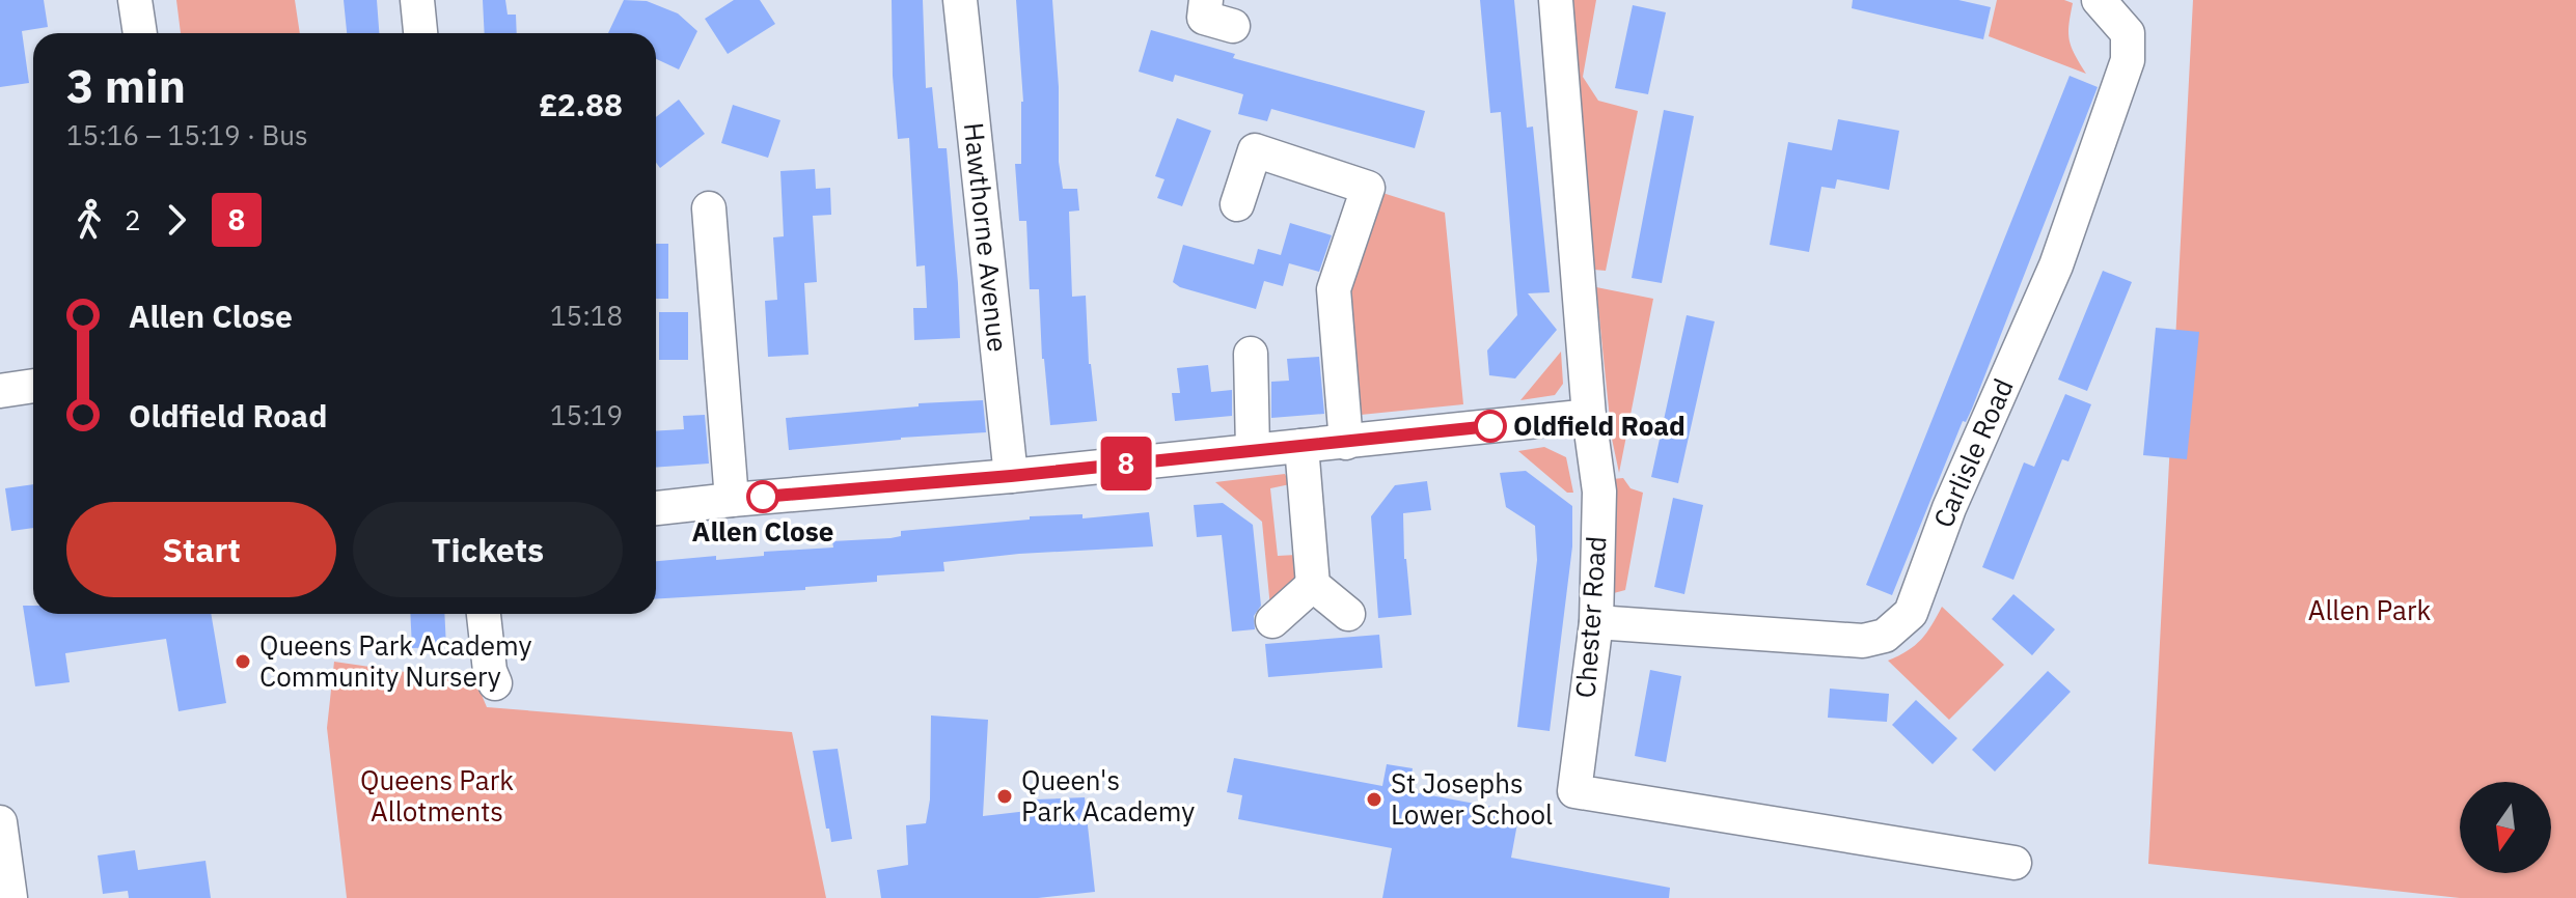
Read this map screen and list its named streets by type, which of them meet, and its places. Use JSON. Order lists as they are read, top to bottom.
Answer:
{
  "streets": {
    "street": ["Hawthorne Avenue", "Carlisle Road", "Chester Road"]
  },
  "crossings": [
    ["Carlisle Road", "Chester Road"]
  ],
  "parks": ["Allen Park", "Queens Park Allotments"],
  "places": [
    "Oldfield Road",
    "Allen Close",
    "Queens Park Academy Community Nursery",
    "Queen's Park Academy",
    "St Josephs Lower School"
  ],
  "lines": ["bus line 8"],
  "north": "bottom",
  "page": {
    "on_map": "8",
    "heading": ["3 min", "15:16 – 15:19 · Bus", "£2.88"],
    "legs": ["2", "8"],
    "list": [
      {
        "name": "Allen Close",
        "value": "15:18"
      },
      {
        "name": "Oldfield Road",
        "value": "15:19"
      }
    ],
    "buttons": ["Start", "Tickets"]
  }
}
